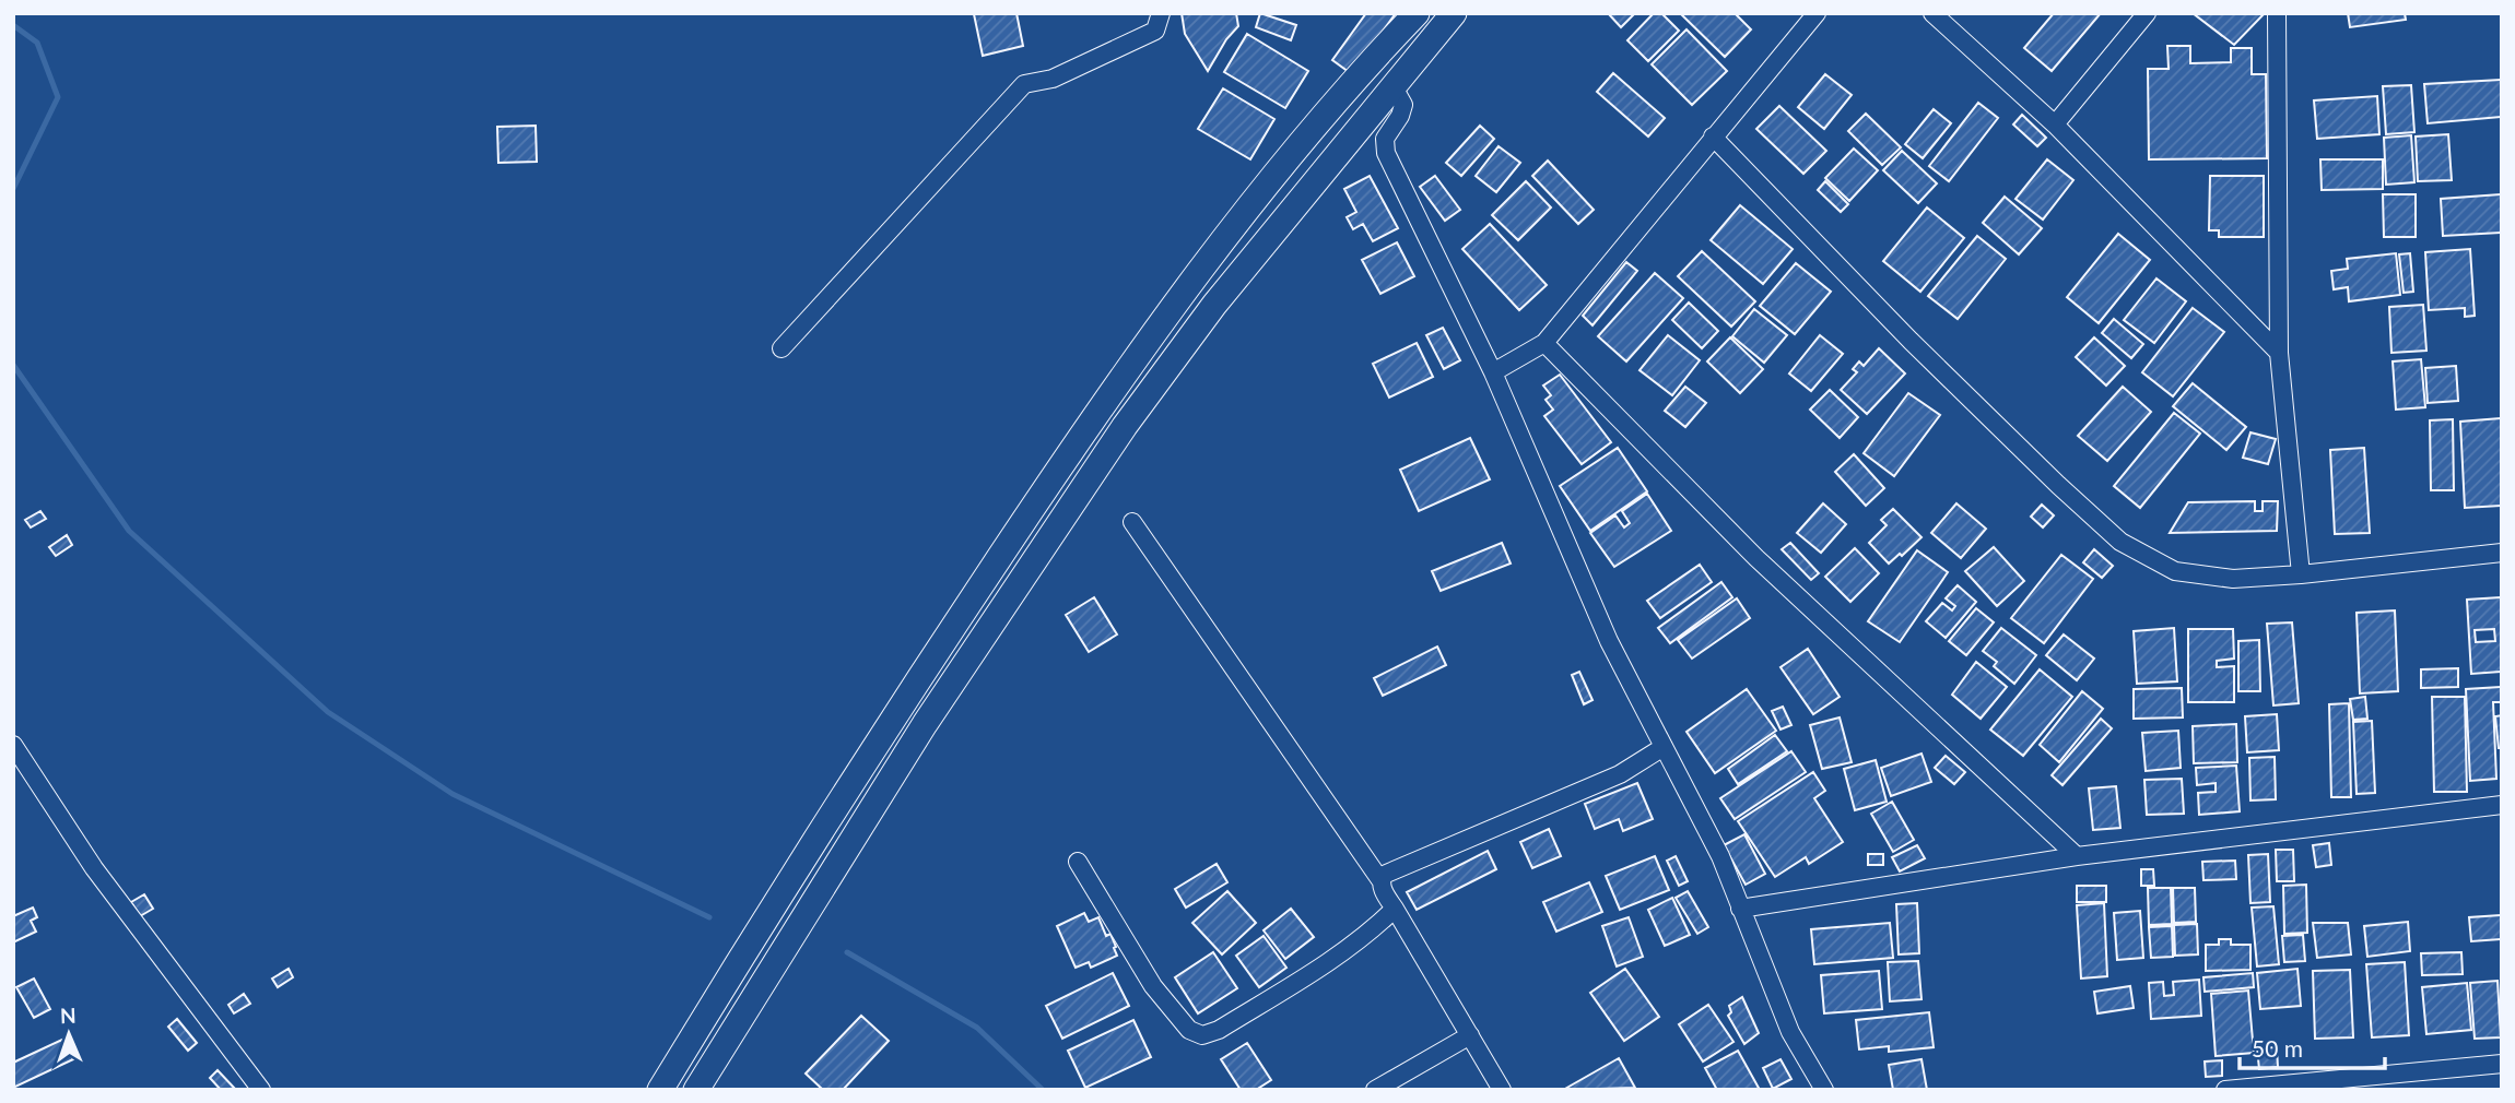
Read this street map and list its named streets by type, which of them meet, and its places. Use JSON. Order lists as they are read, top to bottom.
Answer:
{
  "scale_bar": "50 m",
  "north": "top"
}
